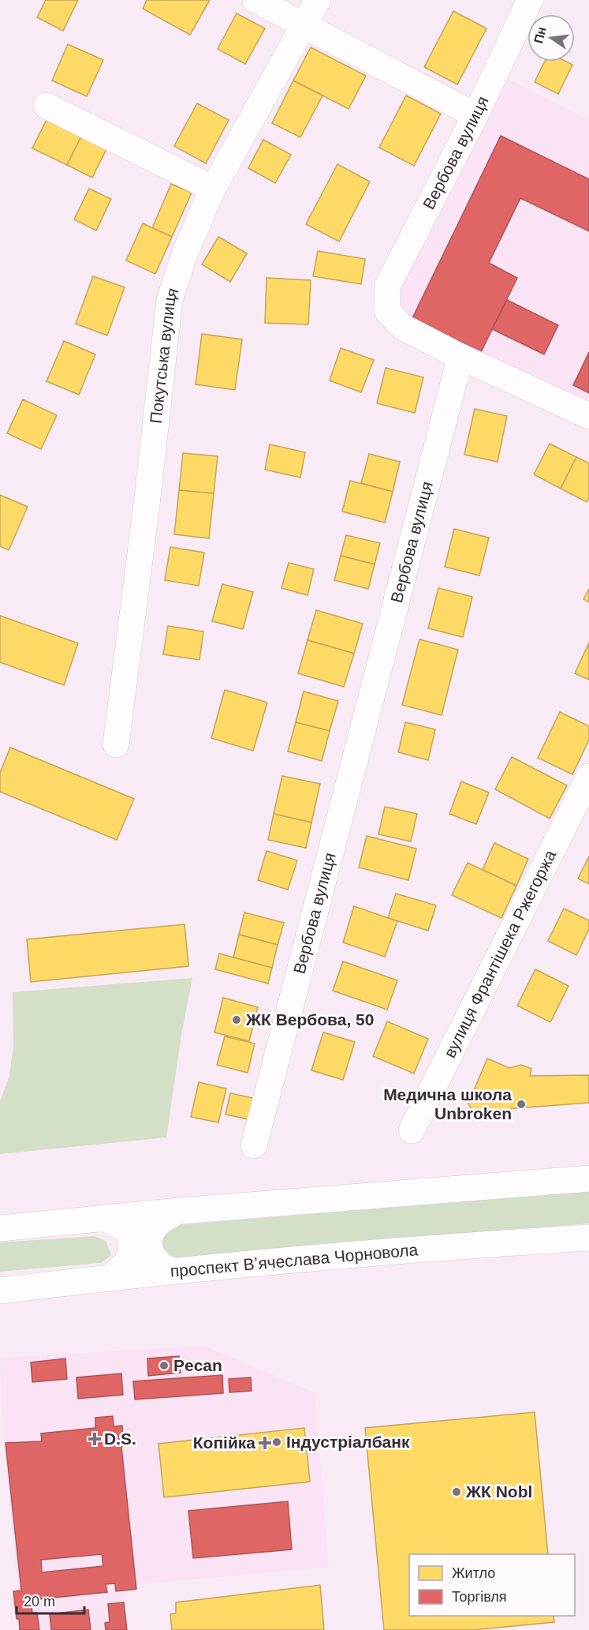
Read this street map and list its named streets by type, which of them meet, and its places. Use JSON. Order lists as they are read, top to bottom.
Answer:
{
  "streets": {
    "street": [
      "Вербова вулиця",
      "Покутська вулиця",
      "вулиця Франтішека Ржегоржа",
      "проспект Вʼячеслава Чорновола"
    ]
  },
  "places": {
    "other": [
      "ЖК Вербова, 50",
      "Медична школа Unbroken",
      "Pecan",
      "Індустріалбанк",
      "ЖК Nobl"
    ],
    "health": ["D.S.", "Копійка"]
  },
  "legend": ["Житло", "Торгівля"],
  "scale_bar": "20 m",
  "north": "left"
}
